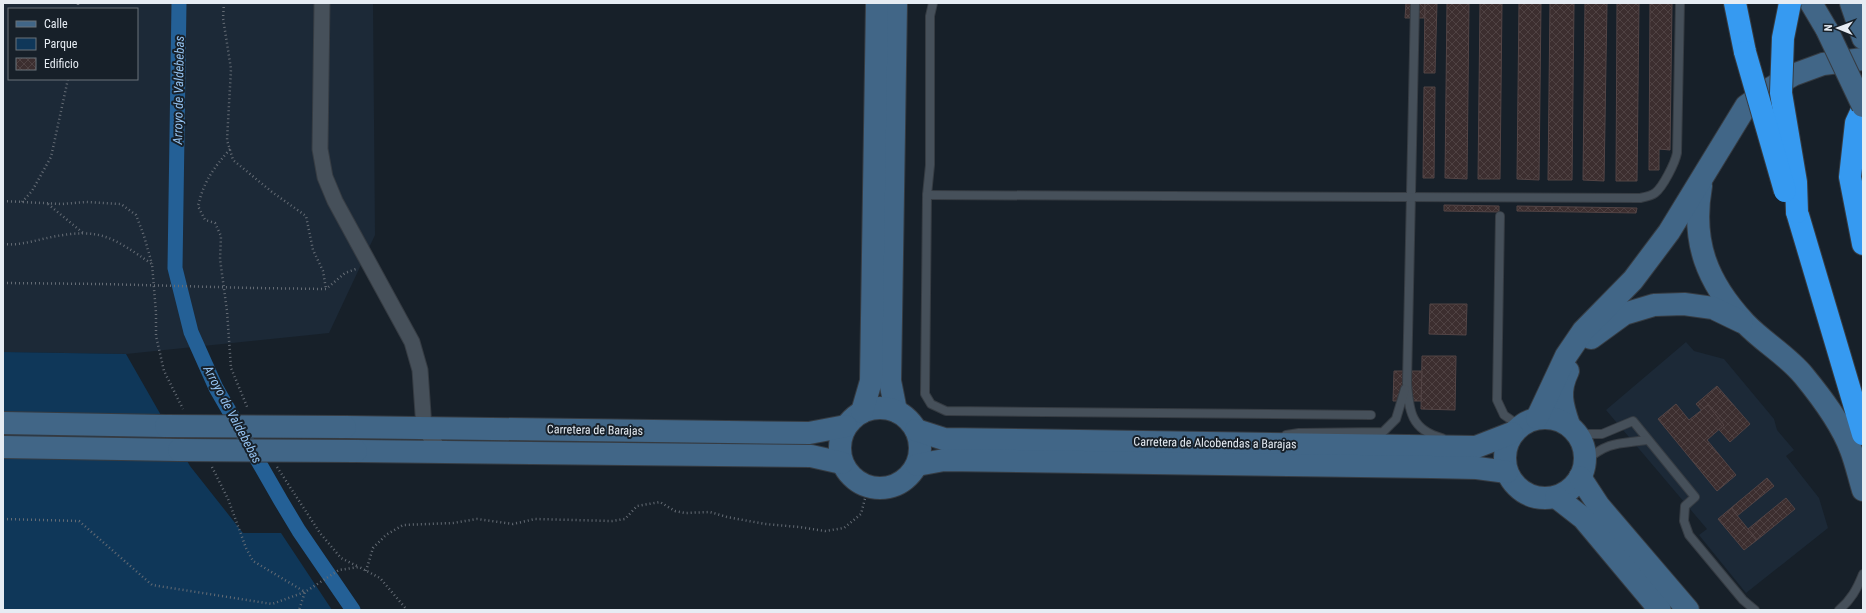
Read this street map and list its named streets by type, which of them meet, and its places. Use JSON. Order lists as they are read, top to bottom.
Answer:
{
  "streets": {
    "street": ["Carretera de Barajas", "Carretera de Alcobendas a Barajas"]
  },
  "crossings": [
    ["Carretera de Barajas", "Carretera de Alcobendas a Barajas"]
  ],
  "water": ["Arroyo de Valdebebas"],
  "legend": ["Calle", "Parque", "Edificio"],
  "north": "left"
}
